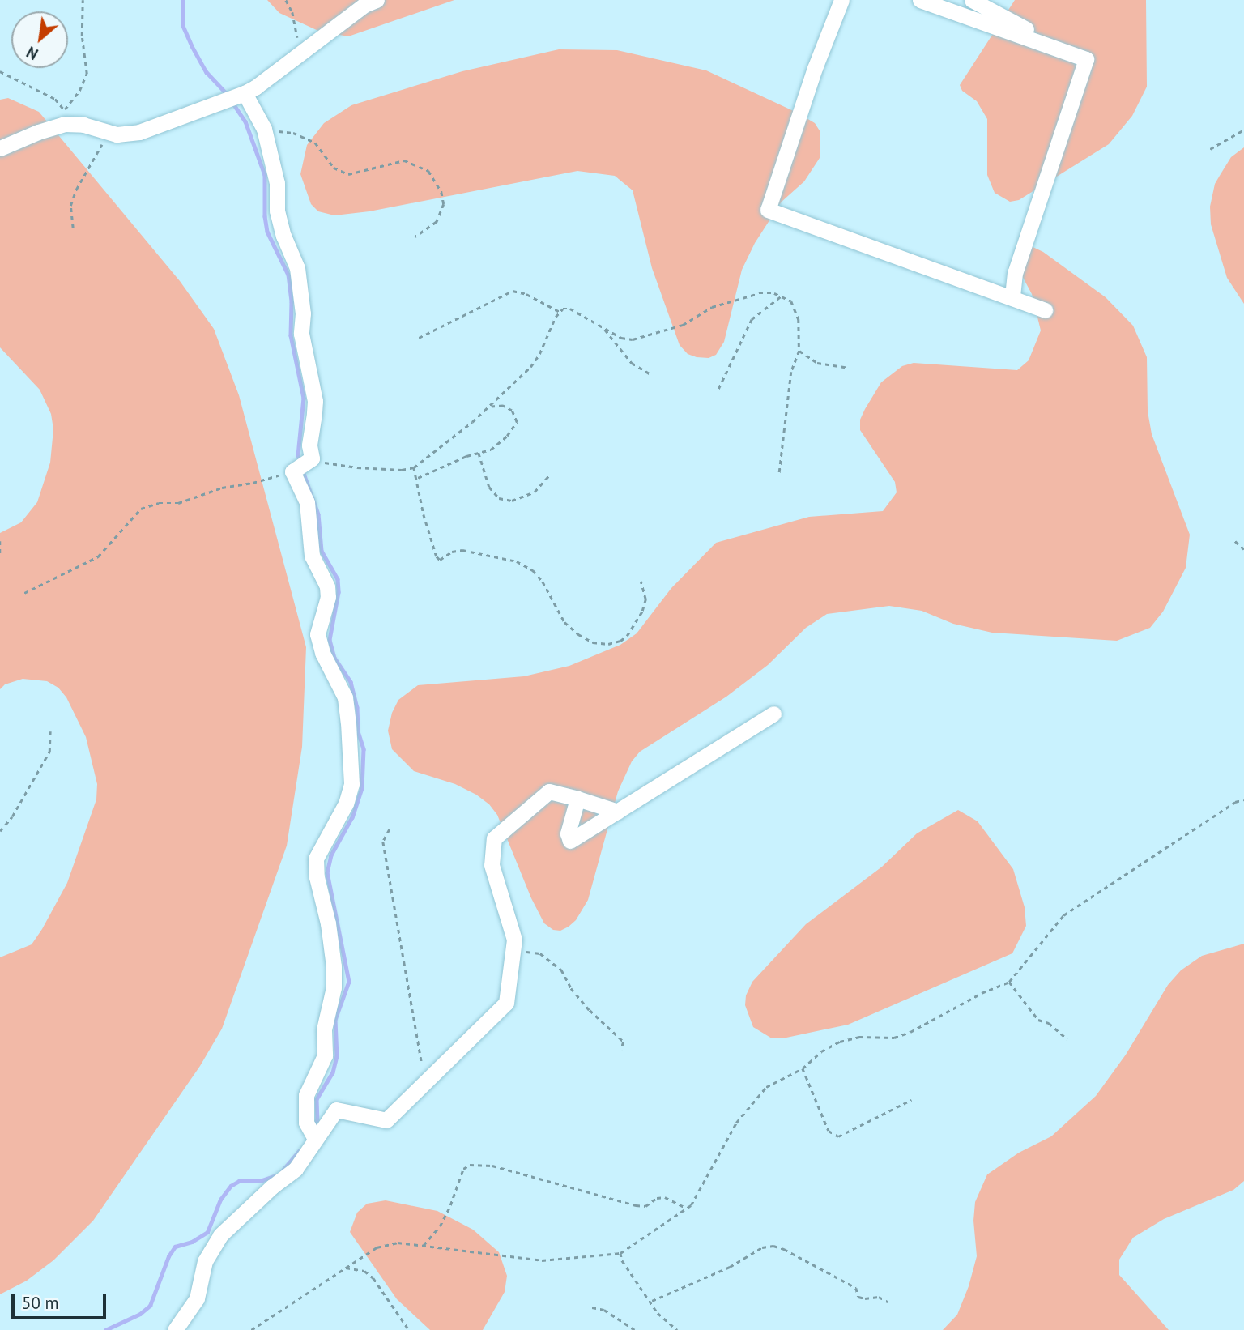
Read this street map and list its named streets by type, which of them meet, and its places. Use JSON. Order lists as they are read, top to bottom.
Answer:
{
  "scale_bar": "50 m",
  "north": "bottom left"
}
